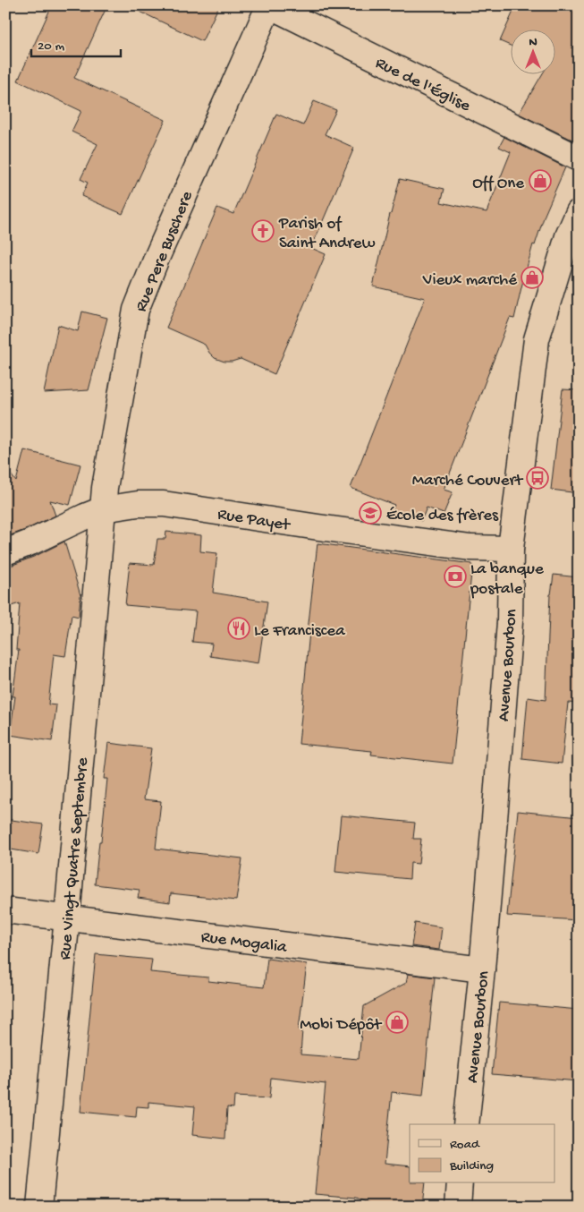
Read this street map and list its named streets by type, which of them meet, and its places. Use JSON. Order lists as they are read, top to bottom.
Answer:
{
  "streets": {
    "street": [
      "Rue de l'Église",
      "Rue Pere Buschere",
      "Rue Payet",
      "Avenue Bourbon",
      "Rue Vingt Quatre Septembre",
      "Rue Mogalia"
    ]
  },
  "crossings": [
    ["Rue de l'Église", "Rue Pere Buschere"],
    ["Rue Pere Buschere", "Rue Payet"],
    ["Rue Pere Buschere", "Rue Vingt Quatre Septembre"],
    ["Rue Payet", "Avenue Bourbon"],
    ["Rue Payet", "Rue Vingt Quatre Septembre"],
    ["Avenue Bourbon", "Rue Mogalia"],
    ["Rue Vingt Quatre Septembre", "Rue Mogalia"]
  ],
  "places": {
    "shop": ["Off One", "Vieux marché", "Mobi Dépôt"],
    "church": ["Parish of Saint Andrew"],
    "bus stop": ["Marché Couvert"],
    "school or university": ["École des frères"],
    "bank": ["La banque postale"],
    "restaurant": ["Le Franciscea"]
  },
  "legend": ["Road", "Building"],
  "scale_bar": "20 m",
  "north": "top"
}
